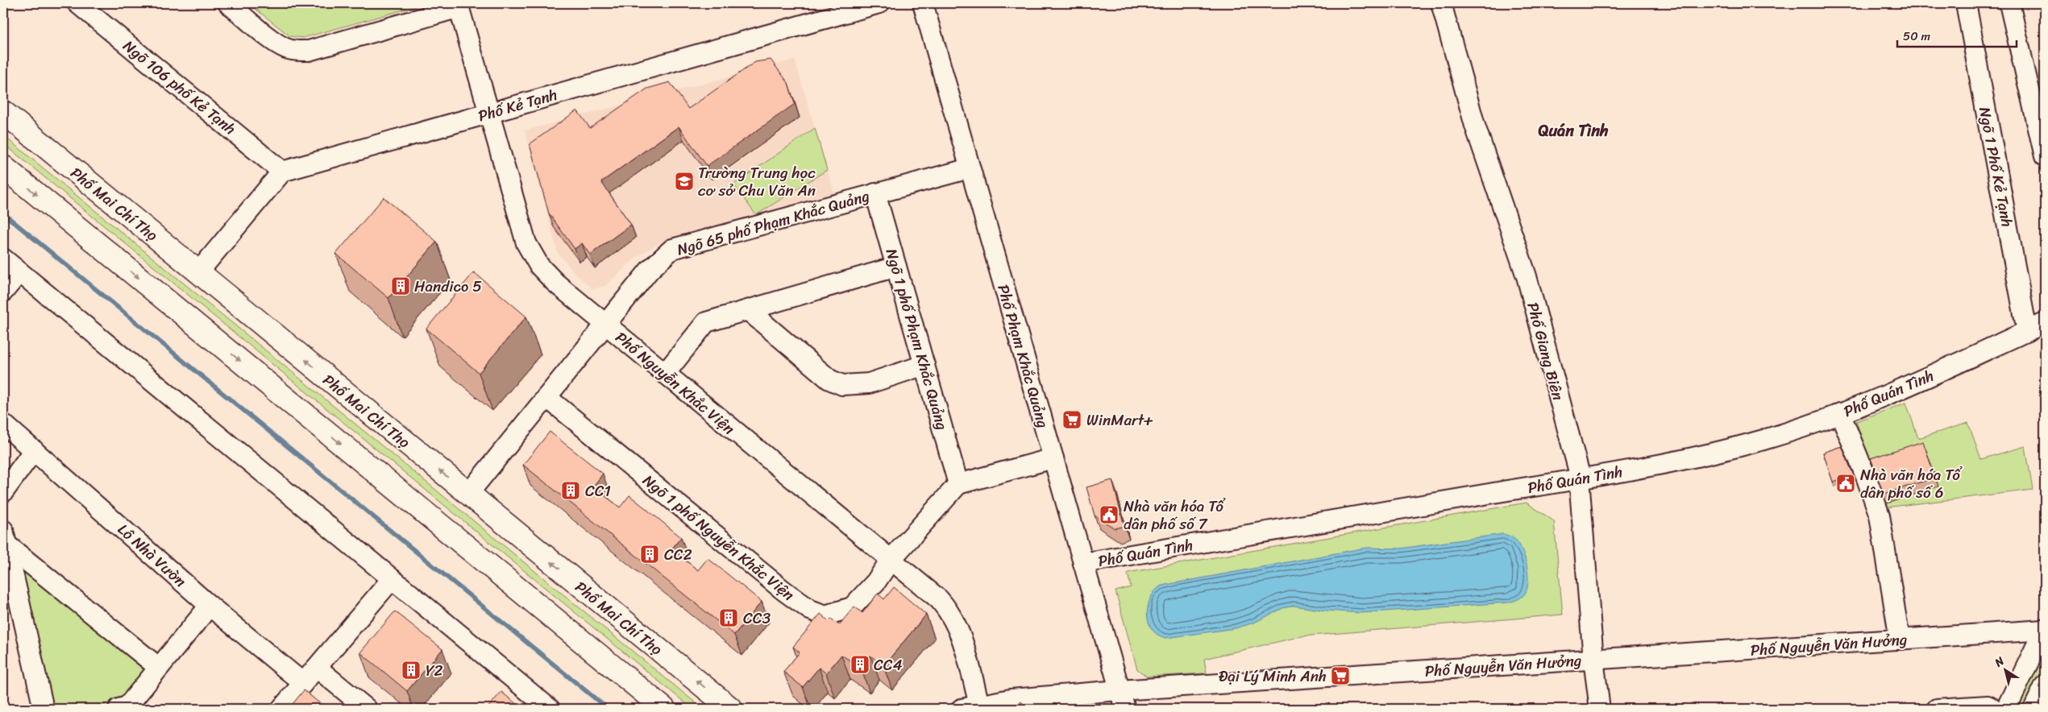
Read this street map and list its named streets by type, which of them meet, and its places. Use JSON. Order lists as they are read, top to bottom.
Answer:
{
  "streets": {
    "main road": ["Phố Mai Chí Thọ"],
    "street": [
      "Ngõ 106 phố Kẻ Tạnh",
      "Phố Kẻ Tạnh",
      "Ngõ 1 Phố Kẻ Tạnh",
      "Ngõ 65 phố Phạm Khắc Quảng",
      "Ngõ 1 phố Phạm Khắc Quảng",
      "Phố Giang Biên",
      "Phố Phạm Khắc Quảng",
      "Phố Nguyễn Khắc Viện",
      "Phố Quán Tình",
      "Ngõ 1 phố Nguyễn Khắc Viện",
      "Lô Nhà Vườn",
      "Phố Nguyễn Văn Hưởng"
    ]
  },
  "crossings": [
    ["Ngõ 106 phố Kẻ Tạnh", "Phố Kẻ Tạnh"],
    ["Phố Kẻ Tạnh", "Phố Nguyễn Khắc Viện"],
    ["Ngõ 1 Phố Kẻ Tạnh", "Phố Quán Tình"],
    ["Phố Mai Chí Thọ", "Ngõ 65 phố Phạm Khắc Quảng"],
    ["Ngõ 65 phố Phạm Khắc Quảng", "Ngõ 1 phố Phạm Khắc Quảng"],
    ["Ngõ 65 phố Phạm Khắc Quảng", "Phố Phạm Khắc Quảng"],
    ["Ngõ 65 phố Phạm Khắc Quảng", "Phố Nguyễn Khắc Viện"],
    ["Ngõ 65 phố Phạm Khắc Quảng", "Ngõ 1 phố Nguyễn Khắc Viện"],
    ["Phố Giang Biên", "Phố Quán Tình"],
    ["Phố Giang Biên", "Phố Nguyễn Văn Hưởng"],
    ["Phố Phạm Khắc Quảng", "Phố Quán Tình"],
    ["Phố Phạm Khắc Quảng", "Phố Nguyễn Văn Hưởng"],
    ["Phố Nguyễn Khắc Viện", "Ngõ 1 phố Nguyễn Khắc Viện"],
    ["Phố Nguyễn Khắc Viện", "Phố Nguyễn Văn Hưởng"]
  ],
  "districts": ["Quán Tình"],
  "places": {
    "school or university": ["Trường Trung học cơ sở Chu Văn An"],
    "building": [
      "Handico 5",
      "CC1",
      "CC2",
      "CC3",
      "CC4",
      "Y2"
    ],
    "supermarket": ["WinMart+", "Đại Lý Minh Anh"],
    "public building": ["Nhà văn hóa Tổ dân phố số 6", "Nhà văn hóa Tổ dân phố số 7"]
  },
  "scale_bar": "50 m",
  "north": "top left"
}
